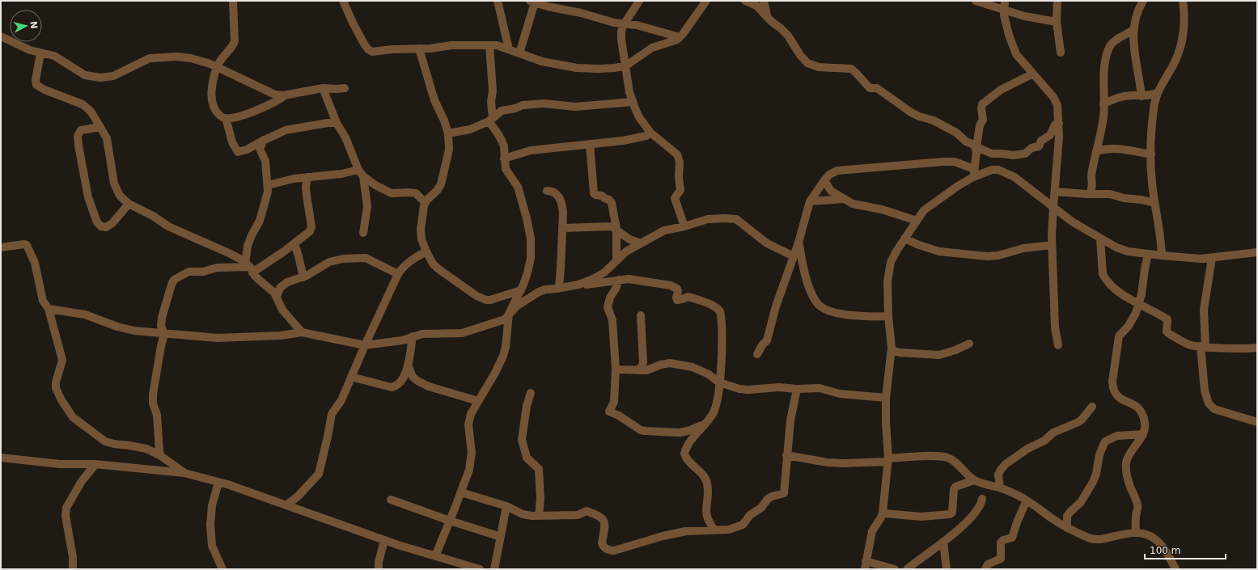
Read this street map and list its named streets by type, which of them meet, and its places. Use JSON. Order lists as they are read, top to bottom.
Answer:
{
  "scale_bar": "100 m",
  "north": "right"
}
